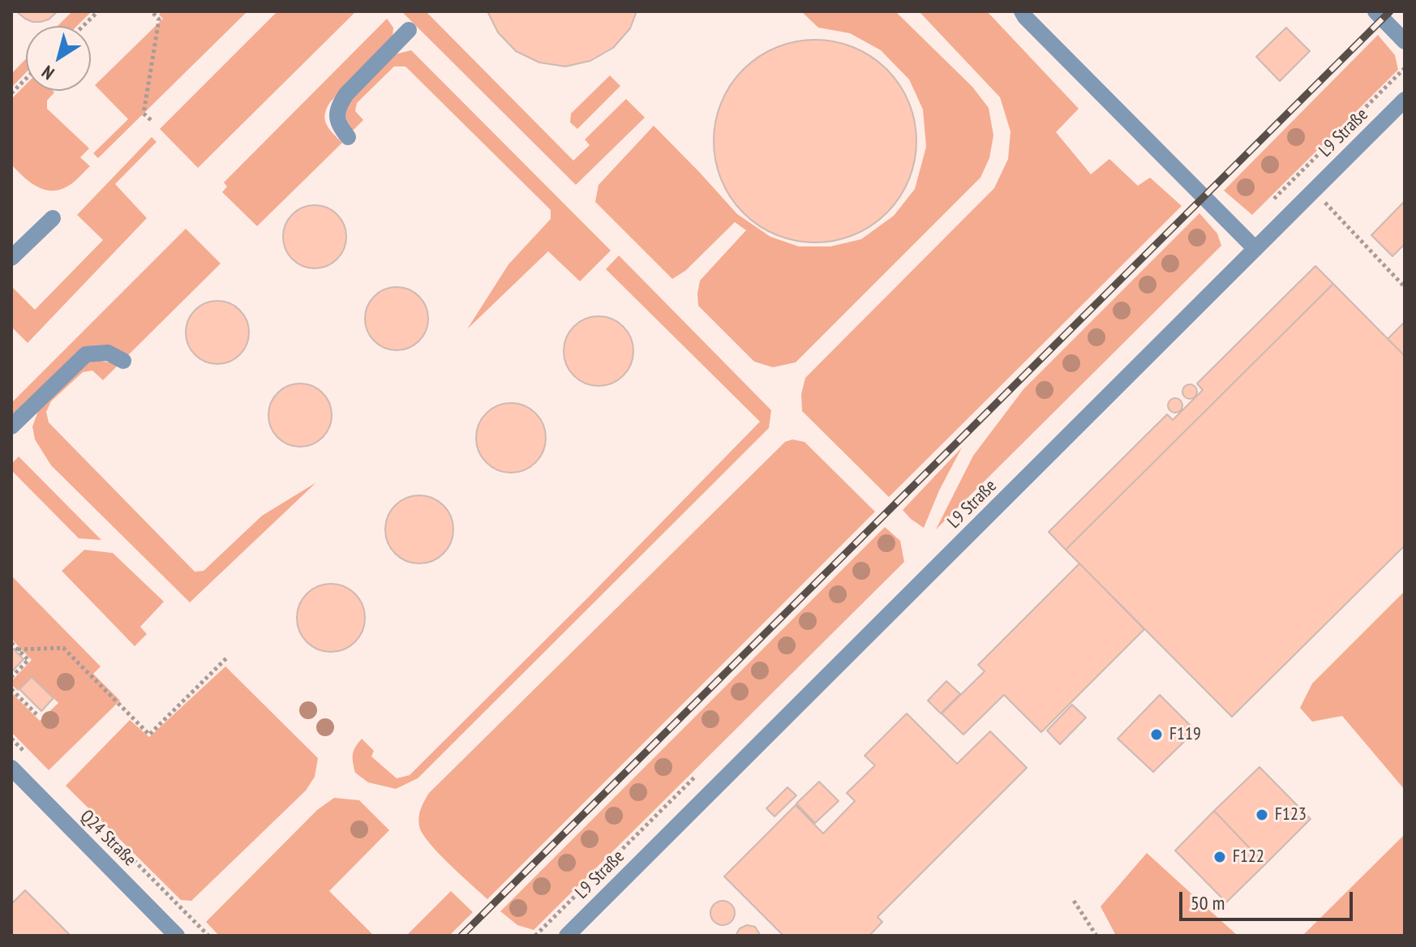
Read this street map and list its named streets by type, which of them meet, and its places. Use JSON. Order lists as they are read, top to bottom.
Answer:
{
  "streets": {
    "lane": ["L9 Straße", "Q24 Straße"]
  },
  "places": ["F119", "F123", "F122"],
  "scale_bar": "50 m",
  "north": "bottom left"
}
